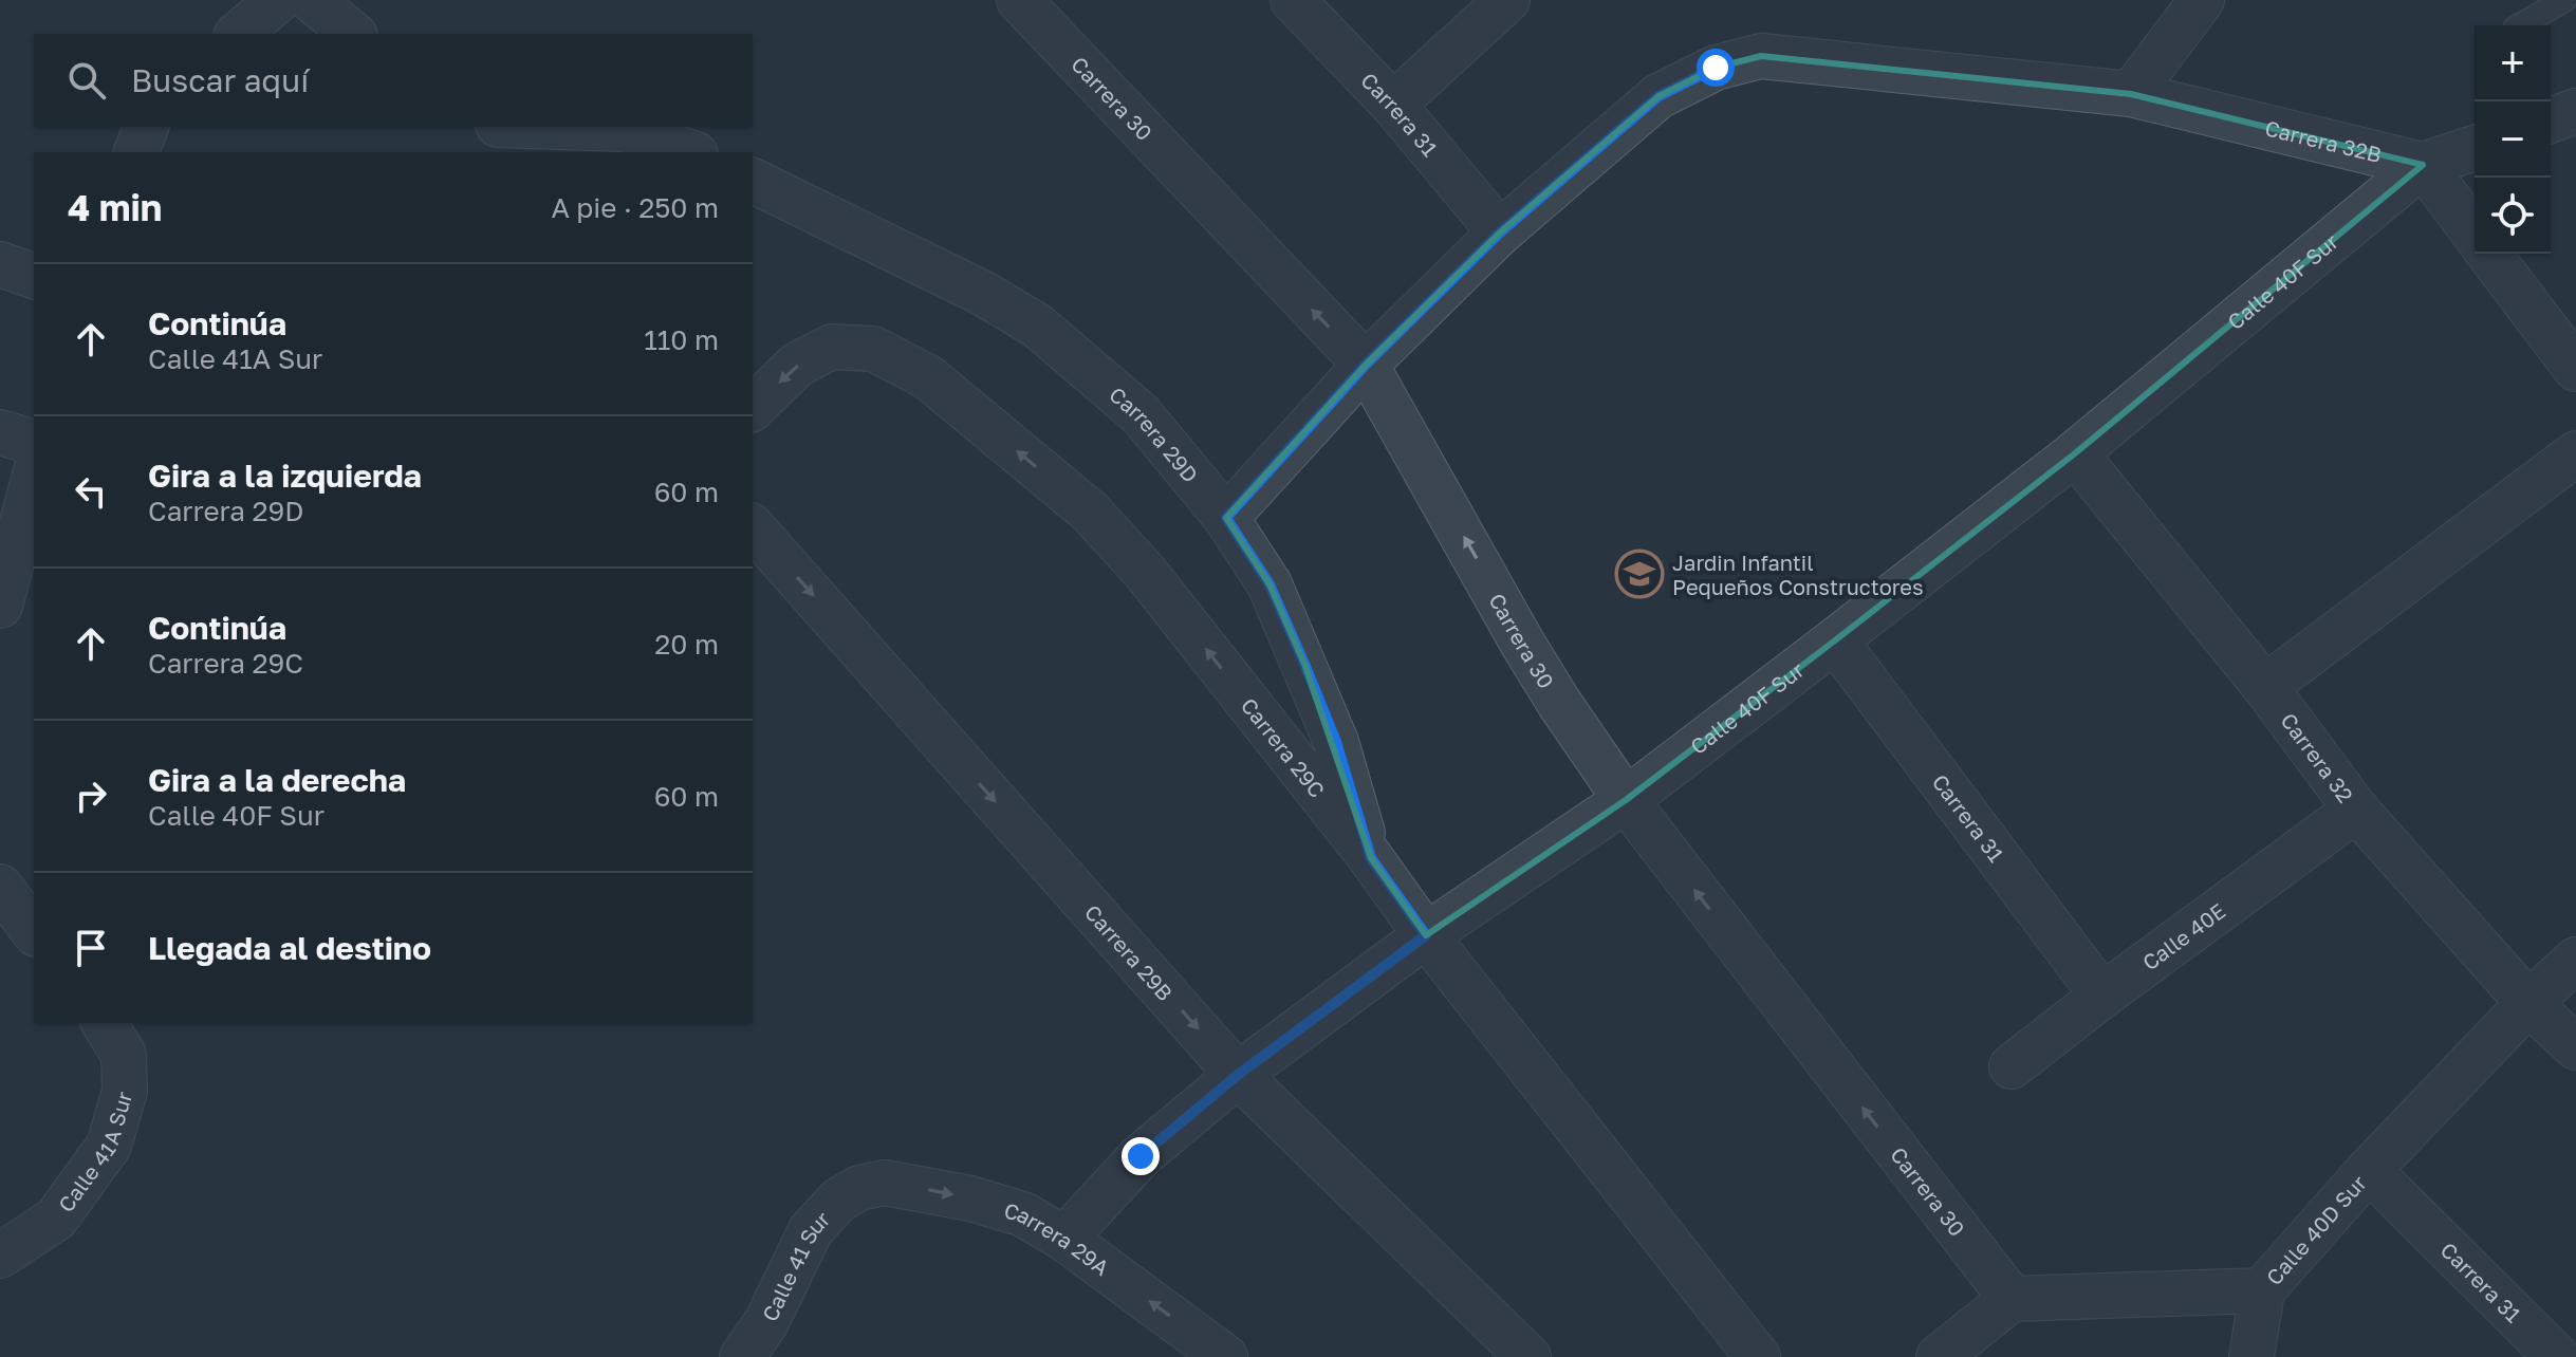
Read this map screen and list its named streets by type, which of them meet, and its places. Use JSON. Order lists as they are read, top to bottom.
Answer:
{
  "streets": {
    "street": [
      "Carrera 30",
      "Carrera 31",
      "Carrera 32B",
      "Calle 40F Sur",
      "Carrera 29D",
      "Carrera 29C",
      "Carrera 32",
      "Calle 40E",
      "Carrera 29B",
      "Calle 41A Sur",
      "Calle 40D Sur",
      "Carrera 29A",
      "Calle 41 Sur"
    ]
  },
  "crossings": [
    ["Carrera 30", "Calle 40F Sur"],
    ["Carrera 30", "Calle 40D Sur"],
    ["Carrera 31", "Carrera 32B"],
    ["Carrera 31", "Calle 40F Sur"],
    ["Carrera 31", "Calle 40E"],
    ["Carrera 31", "Calle 40D Sur"],
    ["Carrera 32B", "Calle 40F Sur"],
    ["Calle 40F Sur", "Carrera 29C"],
    ["Calle 40F Sur", "Carrera 32"],
    ["Calle 40F Sur", "Carrera 29B"],
    ["Calle 40F Sur", "Carrera 29A"],
    ["Carrera 29D", "Carrera 29C"],
    ["Carrera 32", "Calle 40E"],
    ["Carrera 32", "Calle 40D Sur"],
    ["Carrera 29A", "Calle 41 Sur"]
  ],
  "one_way": ["Carrera 30", "Carrera 29C", "Carrera 29B"],
  "places": {
    "school or university": ["Jardin Infantil Pequeños Constructores"]
  },
  "page": {
    "map_buttons": ["+", "−"],
    "search": "Buscar aquí",
    "heading": ["4 min", "A pie · 250 m"],
    "list": [
      ["Continúa", "Calle 41A Sur", "110 m"],
      ["Gira a la izquierda", "Carrera 29D", "60 m"],
      ["Continúa", "Carrera 29C", "20 m"],
      ["Gira a la derecha", "Calle 40F Sur", "60 m"],
      "Llegada al destino"
    ]
  }
}
